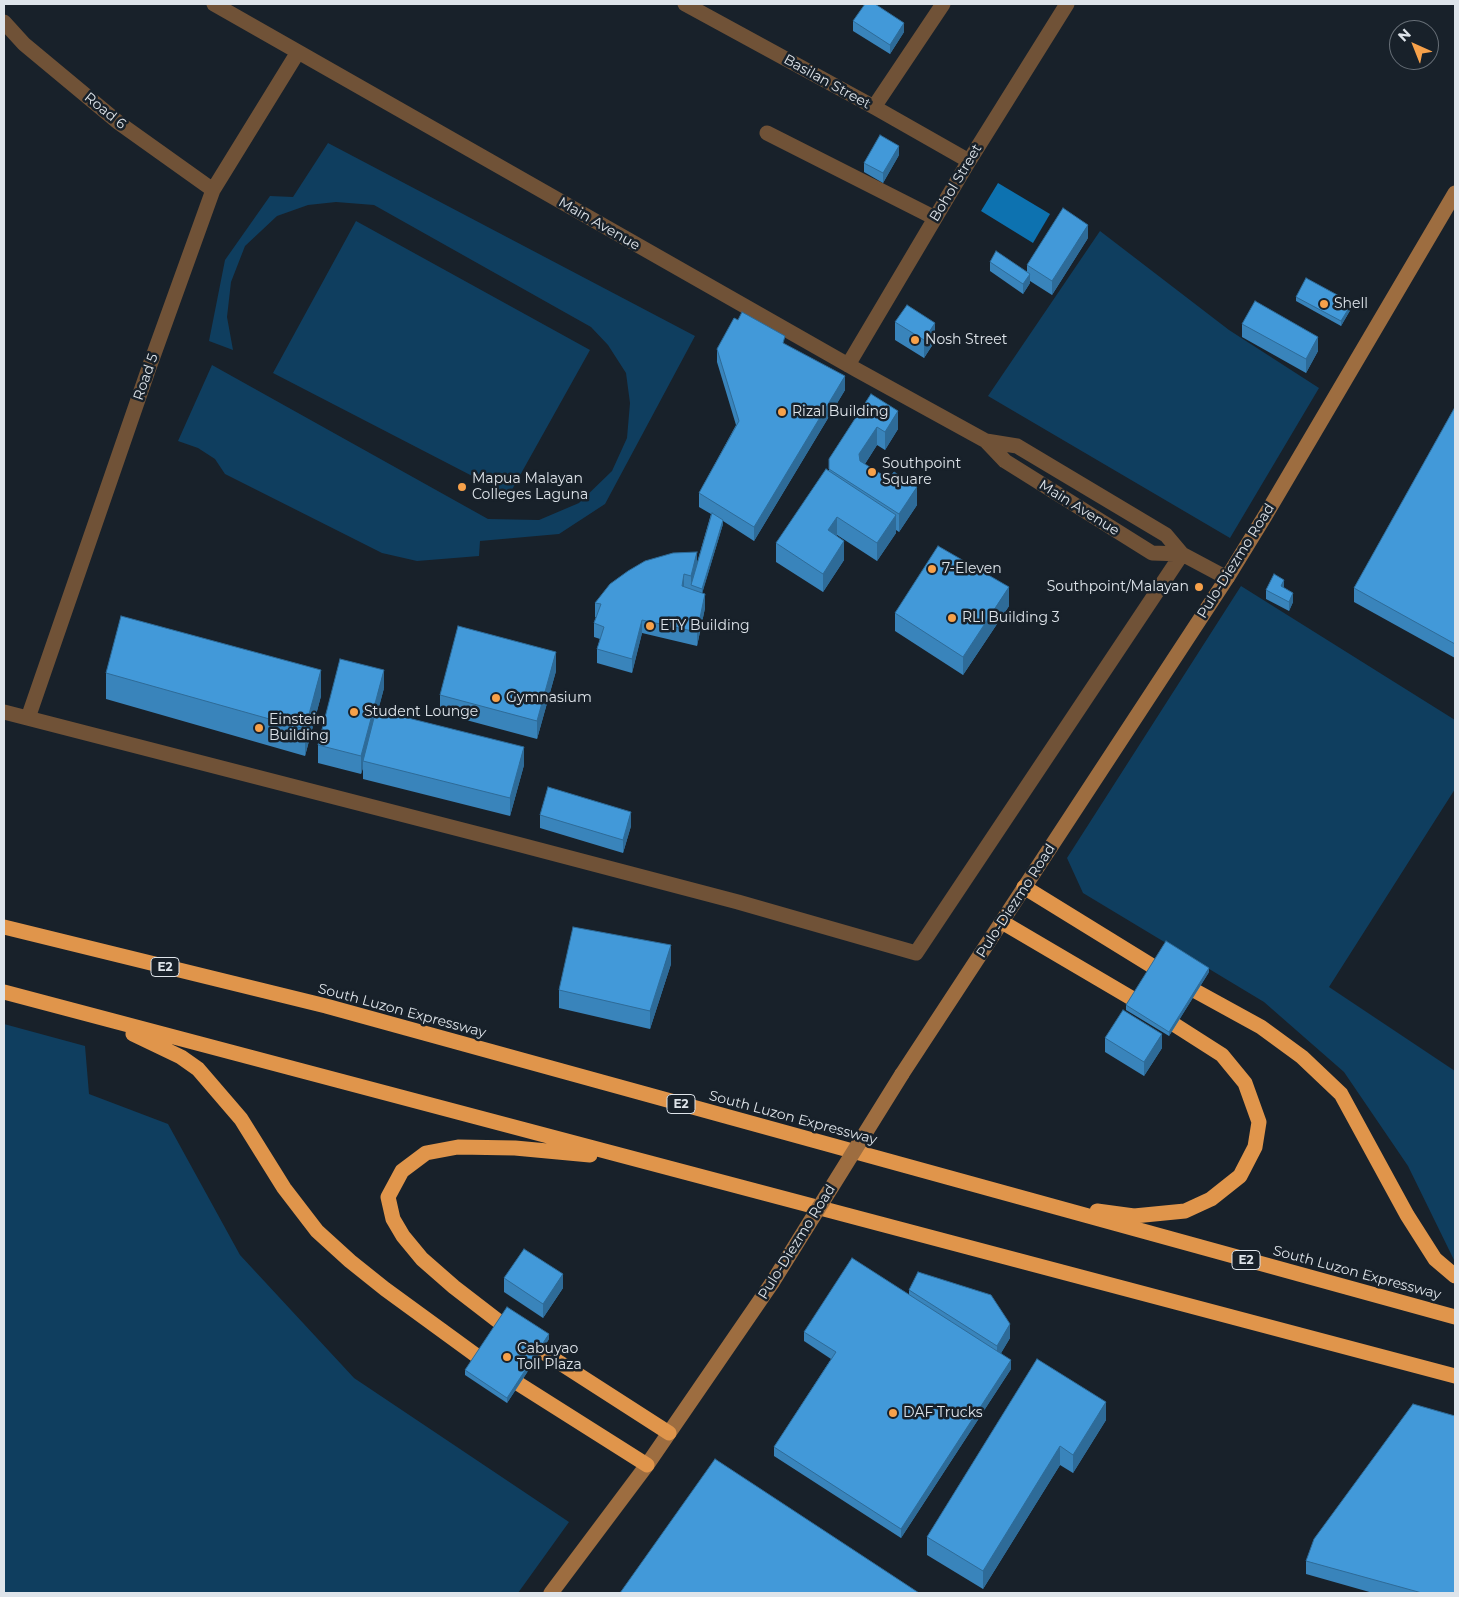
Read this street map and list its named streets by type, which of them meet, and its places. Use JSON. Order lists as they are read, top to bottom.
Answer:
{
  "streets": {
    "highway": ["E2", "South Luzon Expressway"],
    "main road": ["Pulo-Diezmo Road"],
    "street": [
      "Basilan Street",
      "Road 6",
      "Bohol Street",
      "Main Avenue",
      "Road 5"
    ]
  },
  "crossings": [
    ["Basilan Street", "Bohol Street"],
    ["Road 6", "Road 5"],
    ["Bohol Street", "Main Avenue"],
    ["Main Avenue", "Road 5"],
    ["Main Avenue", "Pulo-Diezmo Road"]
  ],
  "places": [
    "Shell",
    "Nosh Street",
    "Rizal Building",
    "Southpoint Square",
    "Mapua Malayan Colleges Laguna",
    "7-Eleven",
    "Southpoint/Malayan",
    "RLI Building 3",
    "ETY Building",
    "Gymnasium",
    "Student Lounge",
    "Einstein Building",
    "Cabuyao Toll Plaza",
    "DAF Trucks"
  ],
  "north": "top left"
}
